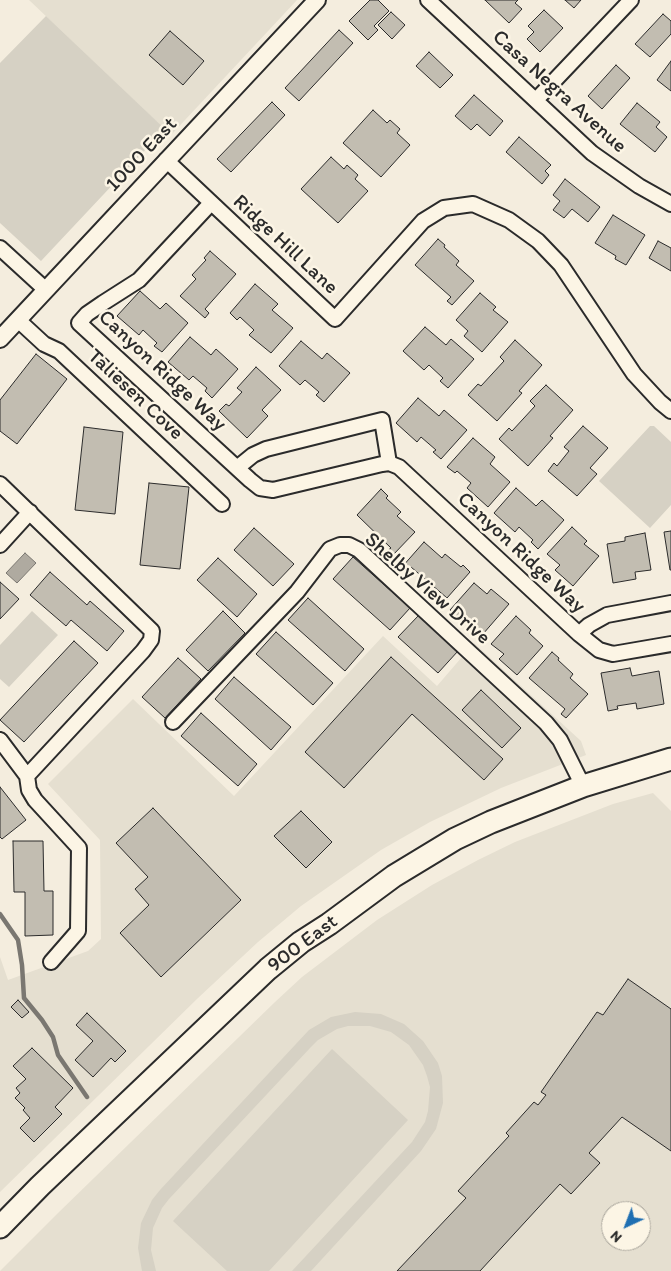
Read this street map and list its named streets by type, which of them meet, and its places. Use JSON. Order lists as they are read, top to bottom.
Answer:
{
  "streets": {
    "main road": ["900 East"],
    "street": [
      "Casa Negra Avenue",
      "1000 East",
      "Ridge Hill Lane",
      "Canyon Ridge Way",
      "Taliesen Cove",
      "Shelby View Drive"
    ]
  },
  "crossings": [
    ["1000 East", "Ridge Hill Lane"],
    ["1000 East", "Taliesen Cove"],
    ["Ridge Hill Lane", "Canyon Ridge Way"],
    ["Shelby View Drive", "900 East"]
  ],
  "north": "bottom left"
}
